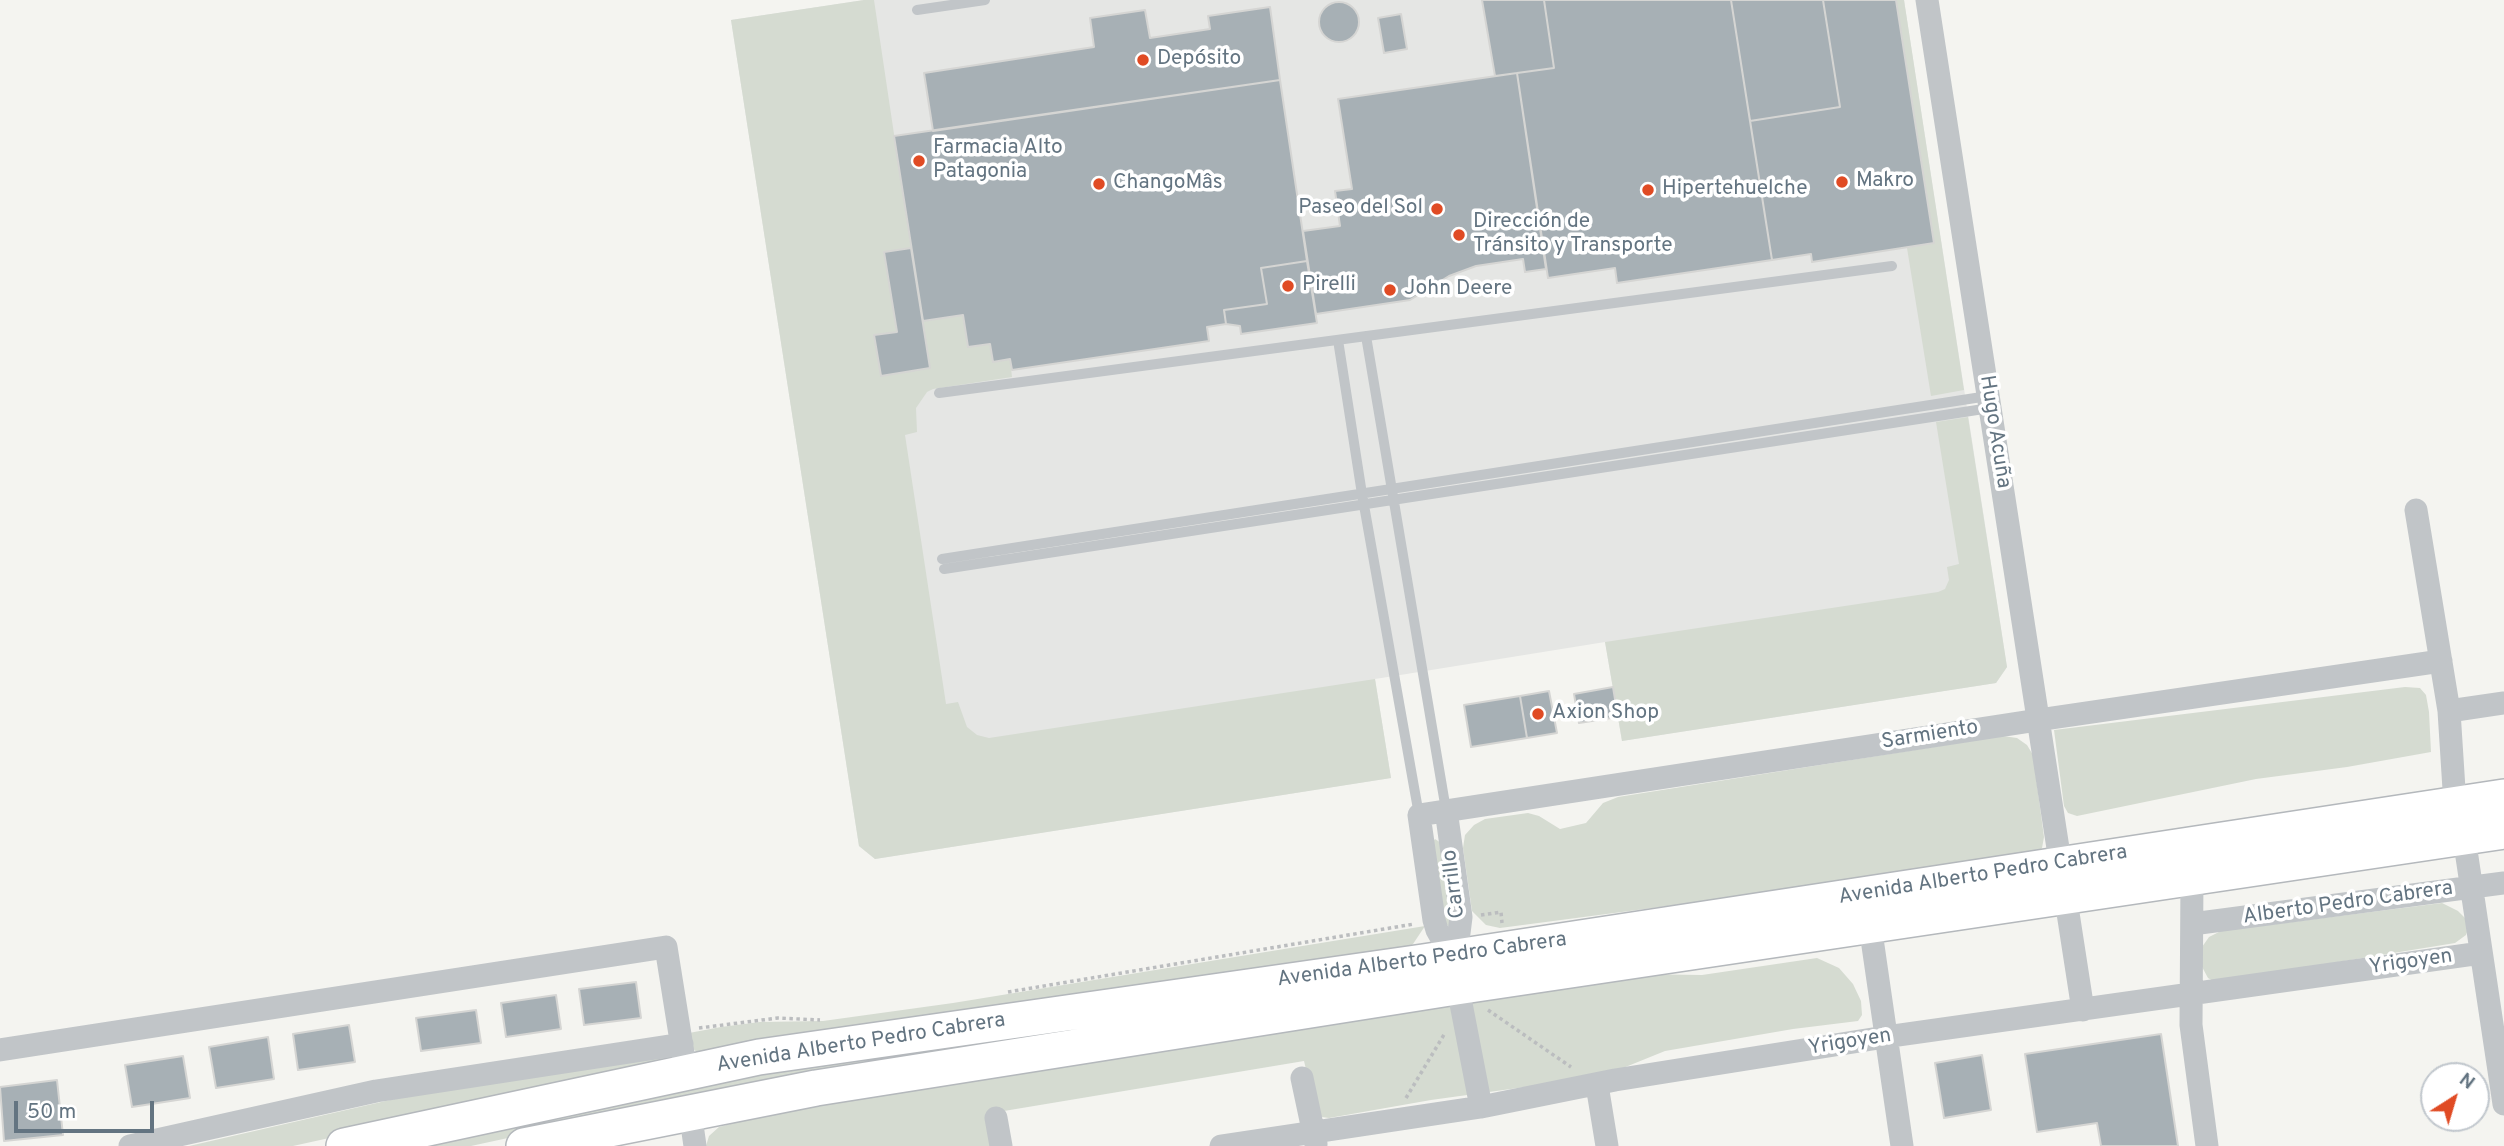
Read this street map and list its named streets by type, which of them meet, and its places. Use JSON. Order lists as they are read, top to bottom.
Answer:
{
  "streets": {
    "main road": ["Avenida Alberto Pedro Cabrera"],
    "street": [
      "Hugo Acuña",
      "Sarmiento",
      "Carrillo",
      "Alberto Pedro Cabrera",
      "Yrigoyen"
    ]
  },
  "crossings": [
    ["Hugo Acuña", "Sarmiento"],
    ["Hugo Acuña", "Avenida Alberto Pedro Cabrera"],
    ["Hugo Acuña", "Yrigoyen"],
    ["Sarmiento", "Carrillo"],
    ["Avenida Alberto Pedro Cabrera", "Carrillo"]
  ],
  "places": [
    "Depósito",
    "Farmacia Alto Patagonia",
    "Makro",
    "ChangoMâs",
    "Hipertehuelche",
    "Paseo del Sol",
    "Dirección de Tránsito y Transporte",
    "Pirelli",
    "John Deere",
    "Axion Shop"
  ],
  "scale_bar": "50 m",
  "north": "top right"
}
